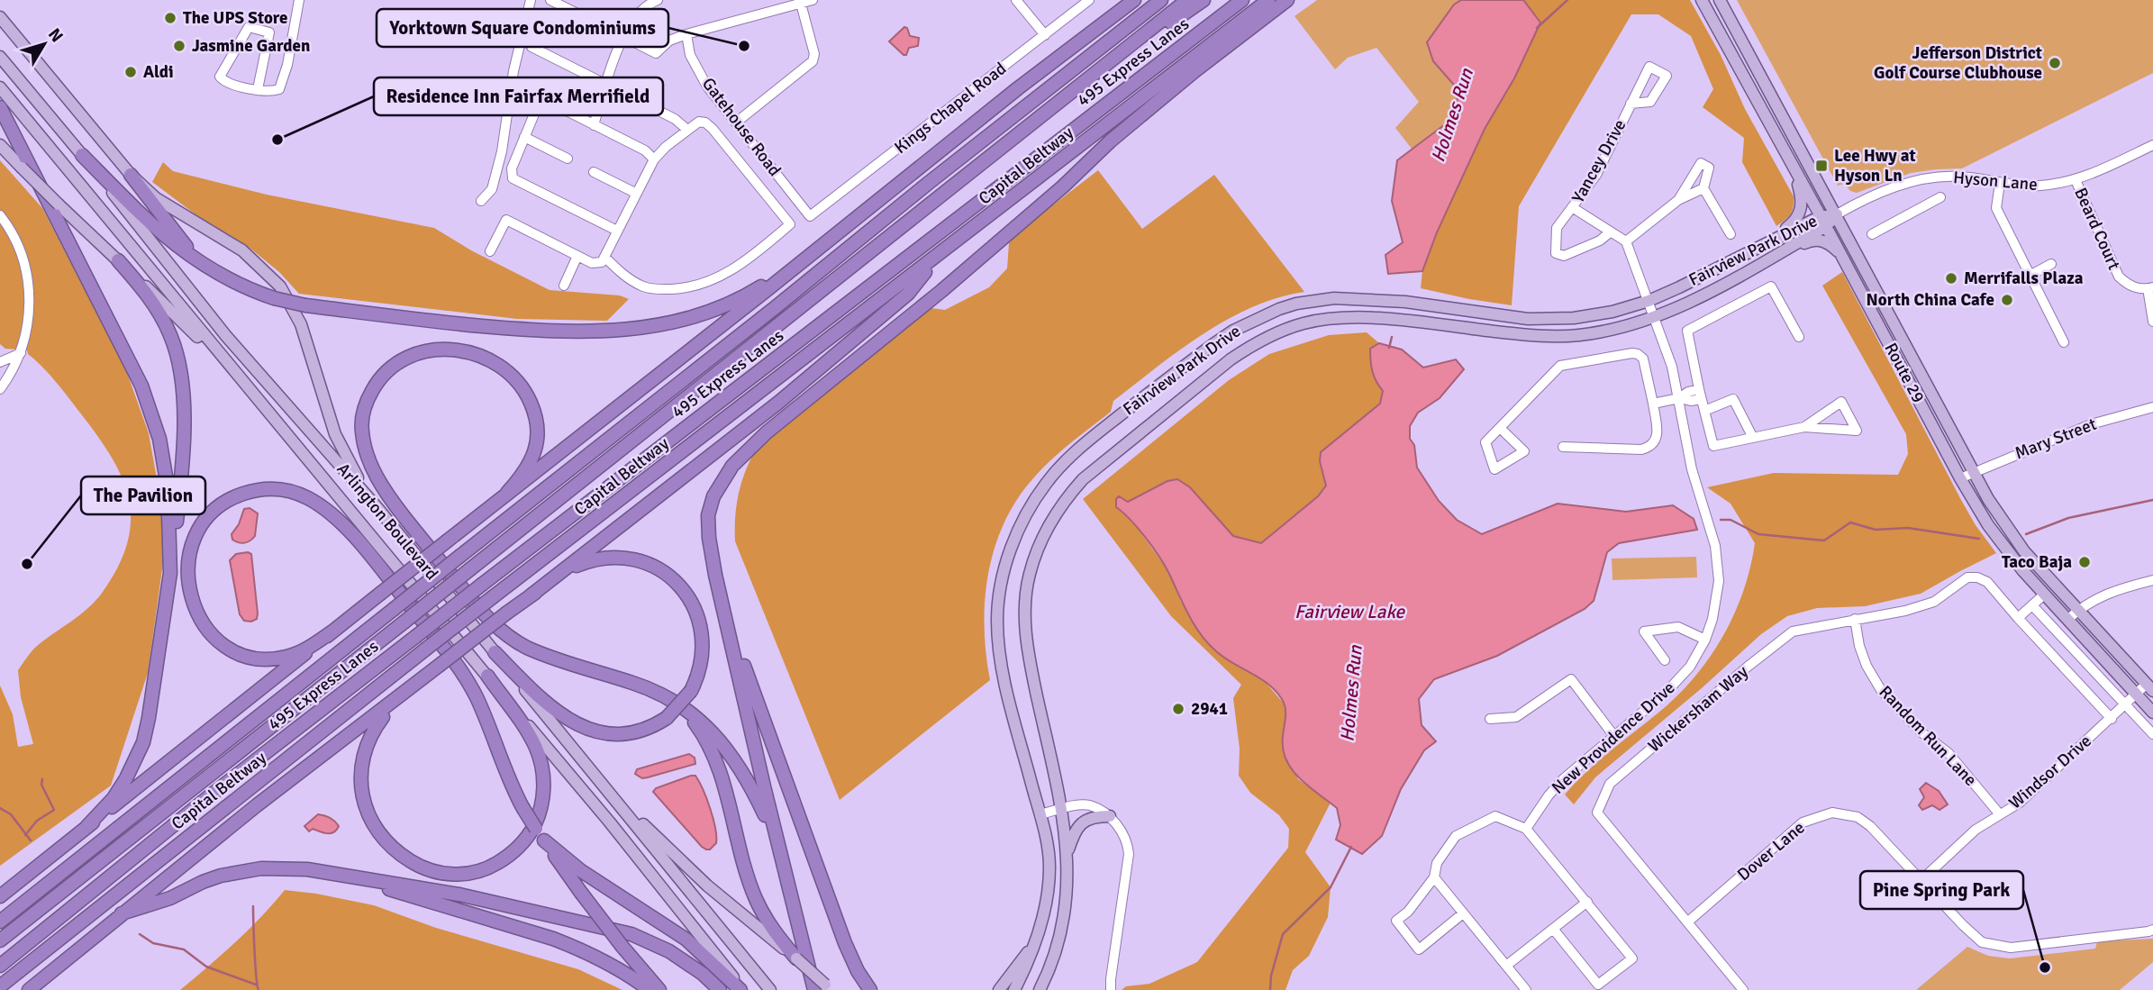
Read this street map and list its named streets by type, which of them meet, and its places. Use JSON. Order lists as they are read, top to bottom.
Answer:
{
  "streets": {
    "highway": ["495 Express Lanes", "Capital Beltway"],
    "main road": ["Fairview Park Drive", "Route 29", "Arlington Boulevard"],
    "street": [
      "Kings Chapel Road",
      "Gatehouse Road",
      "Yancey Drive",
      "Hyson Lane",
      "Beard Court",
      "Mary Street",
      "Wickersham Way",
      "Random Run Lane",
      "New Providence Drive",
      "Windsor Drive",
      "Dover Lane"
    ]
  },
  "crossings": [
    ["Kings Chapel Road", "Gatehouse Road"],
    ["Hyson Lane", "Beard Court"],
    ["Hyson Lane", "Fairview Park Drive"],
    ["Hyson Lane", "Route 29"],
    ["Fairview Park Drive", "Route 29"],
    ["Fairview Park Drive", "New Providence Drive"],
    ["Route 29", "Mary Street"],
    ["Route 29", "Windsor Drive"],
    ["Wickersham Way", "Random Run Lane"],
    ["Wickersham Way", "Windsor Drive"],
    ["Wickersham Way", "Dover Lane"],
    ["Random Run Lane", "Windsor Drive"],
    ["Windsor Drive", "Dover Lane"]
  ],
  "water": ["Holmes Run", "Fairview Lake"],
  "places": {
    "other": [
      "The UPS Store",
      "Jasmine Garden",
      "Yorktown Square Condominiums",
      "Jefferson District Golf Course Clubhouse",
      "Aldi",
      "Residence Inn Fairfax Merrifield",
      "Merrifalls Plaza",
      "North China Cafe",
      "Taco Baja",
      "The Pavilion",
      "2941",
      "Pine Spring Park"
    ],
    "transit": ["Lee Hwy at Hyson Ln"]
  },
  "north": "top right"
}
